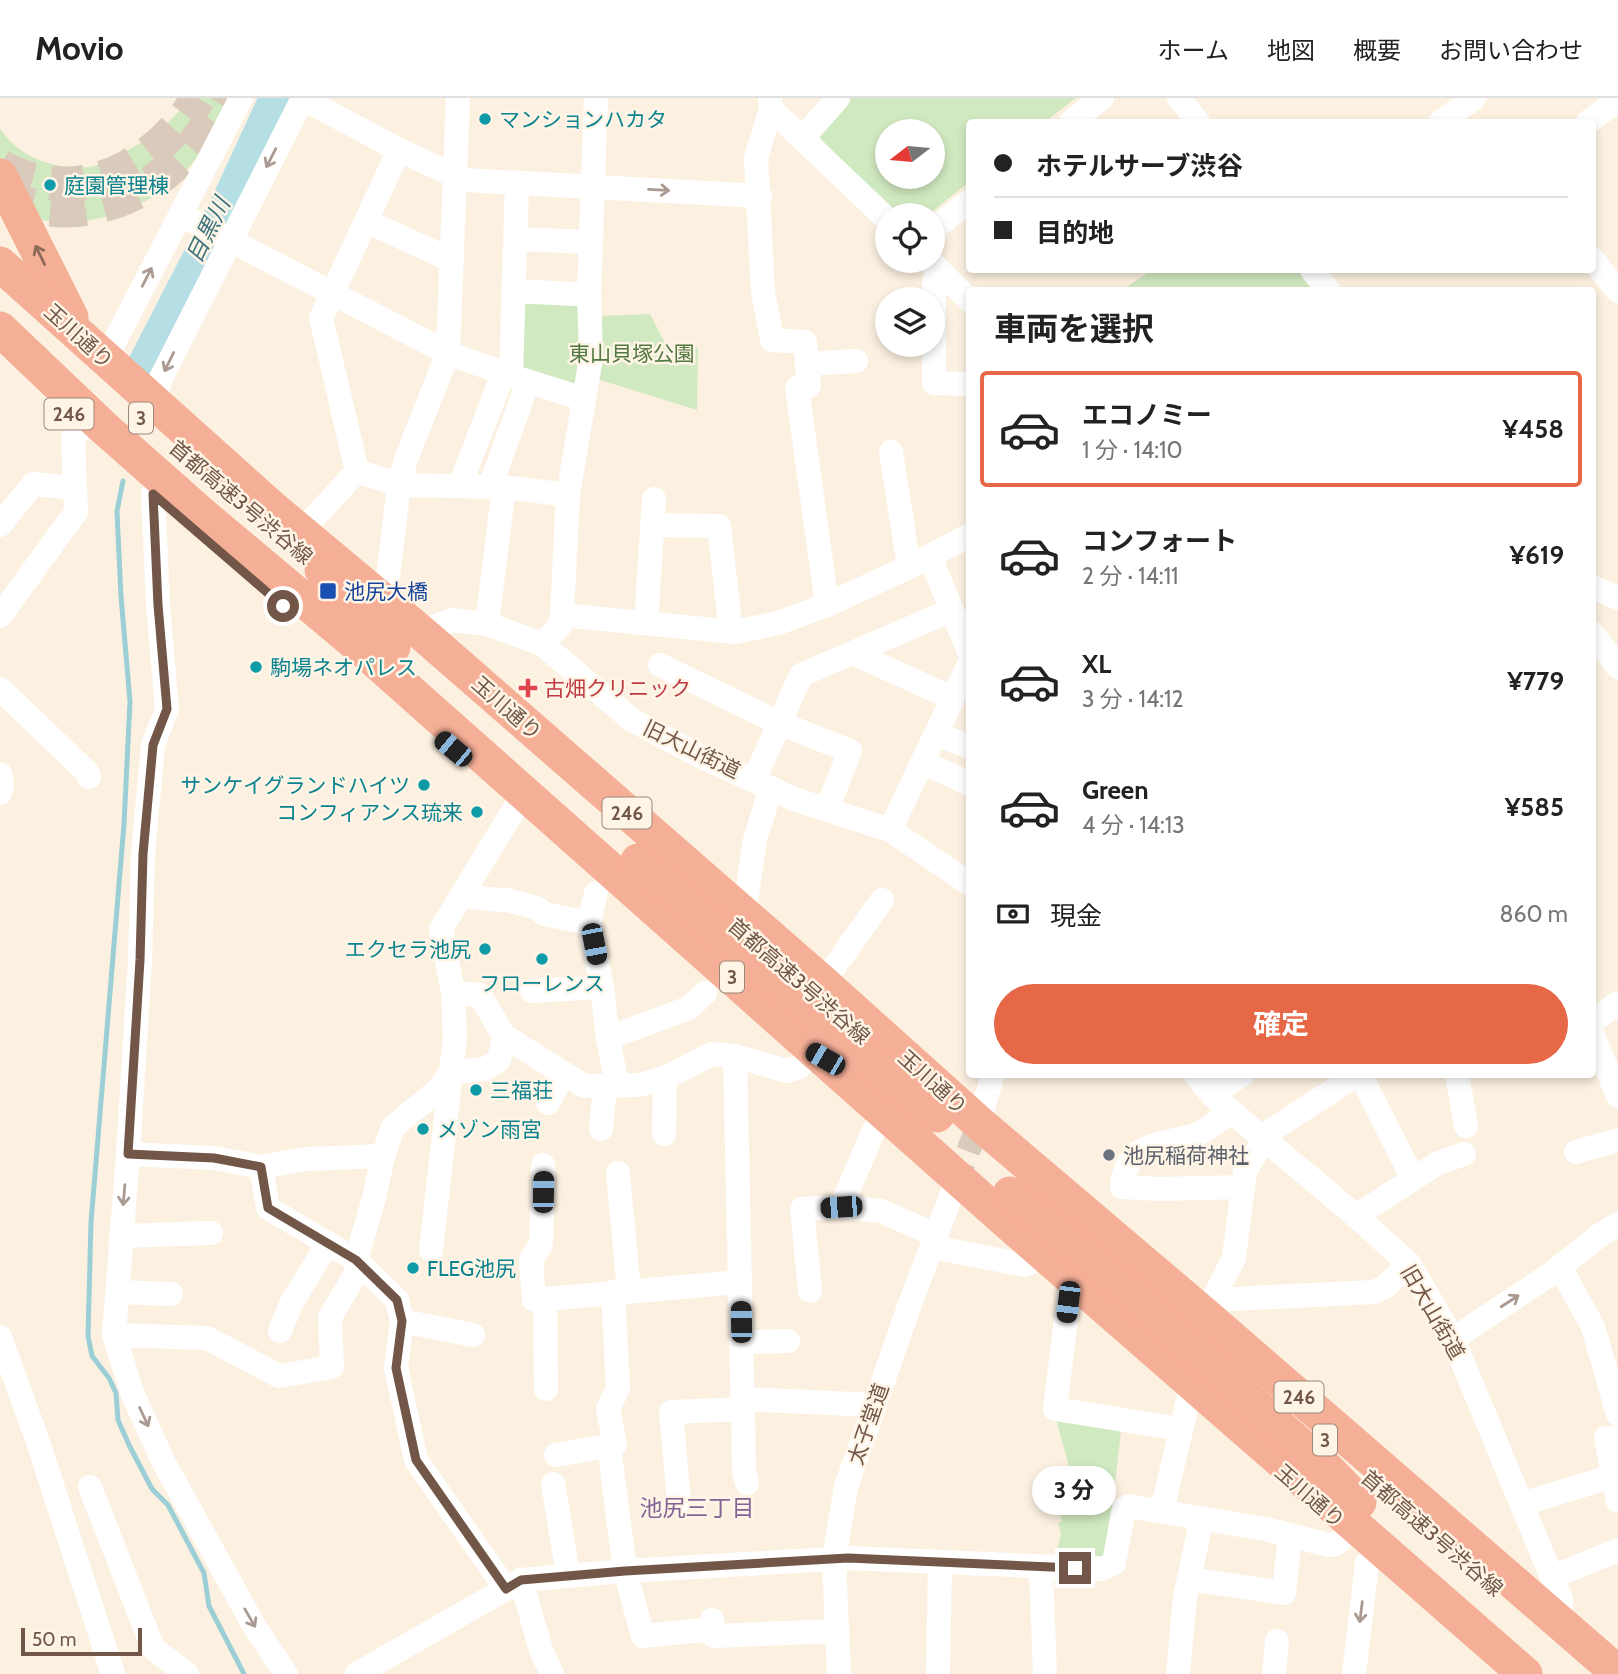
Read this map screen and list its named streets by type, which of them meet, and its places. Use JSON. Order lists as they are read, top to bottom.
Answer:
{
  "streets": {
    "highway": [
      "玉川通り",
      "246",
      "3",
      "首都高速3号渋谷線"
    ],
    "street": ["旧大山街道", "太子堂道"]
  },
  "crossings": [
    ["玉川通り", "首都高速3号渋谷線"],
    ["玉川通り", "旧大山街道"],
    ["玉川通り", "太子堂道"]
  ],
  "districts": ["池尻三丁目"],
  "water": ["目黒川"],
  "parks": ["東山貝塚公園"],
  "places": {
    "other": [
      "マンションハカタ",
      "庭園管理棟",
      "駒場ネオパレス",
      "サンケイグランドハイツ",
      "コンフィアンス琉来",
      "エクセラ池尻",
      "フローレンス",
      "三福荘",
      "メゾン雨宮",
      "池尻稲荷神社",
      "FLEG池尻"
    ],
    "transit": ["池尻大橋"],
    "health": ["古畑クリニック"]
  },
  "scale_bar": "50 m",
  "north": "left",
  "page": {
    "header": "Movio",
    "nav": [
      "ホーム",
      "地図",
      "概要",
      "お問い合わせ"
    ],
    "banner": ["ホテルサーブ渋谷", "目的地"],
    "heading": "車両を選択",
    "list": [
      {
        "name": "エコノミー",
        "note": "1 分 · 14:10",
        "value": "¥458"
      },
      {
        "name": "コンフォート",
        "note": "2 分 · 14:11",
        "value": "¥619"
      },
      {
        "name": "XL",
        "note": "3 分 · 14:12",
        "value": "¥779"
      },
      {
        "name": "Green",
        "note": "4 分 · 14:13",
        "value": "¥585"
      }
    ],
    "pay": ["現金", "860 m"],
    "buttons": "確定",
    "bubble": "3 分",
    "scale": "50 m"
  }
}
